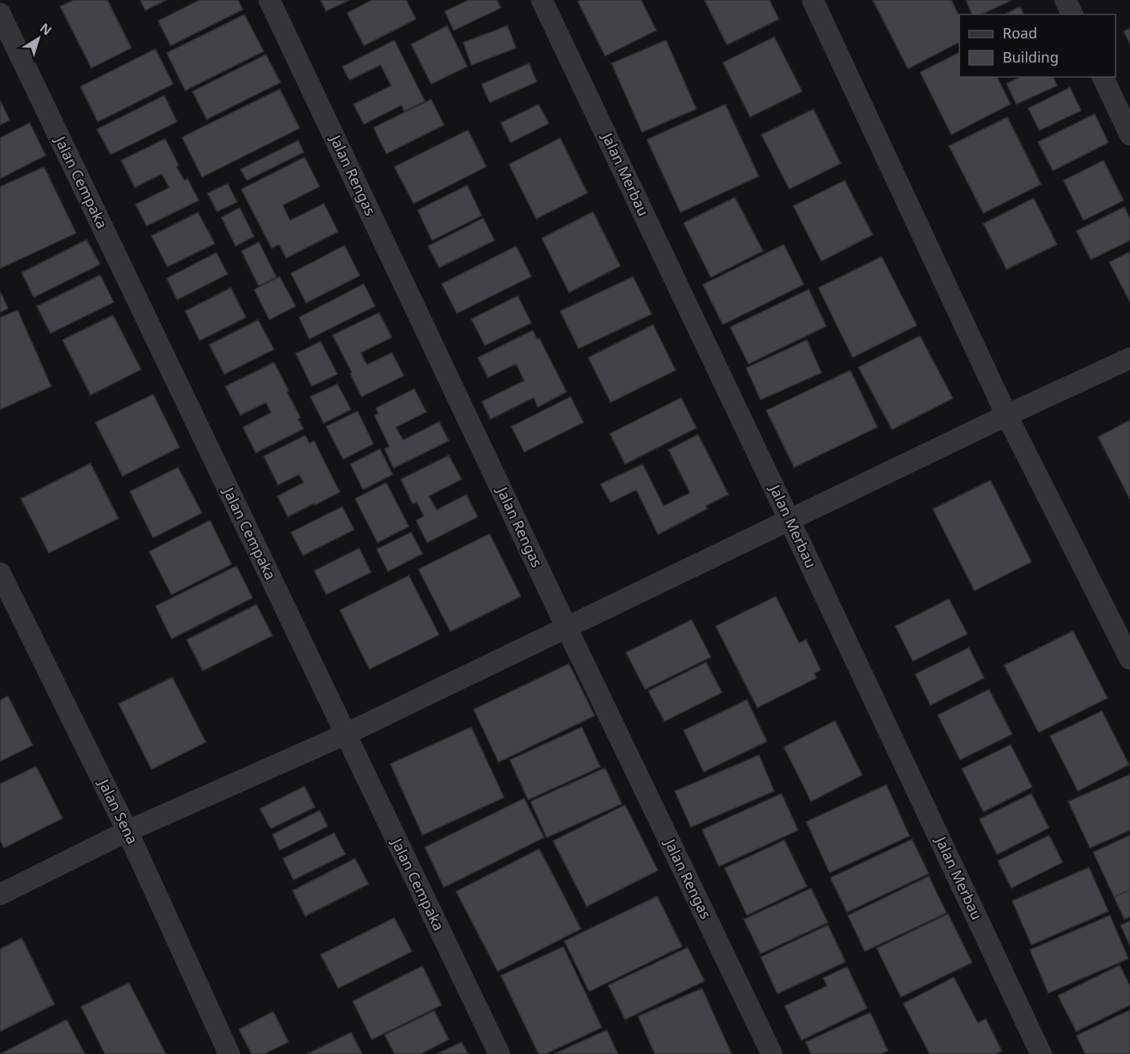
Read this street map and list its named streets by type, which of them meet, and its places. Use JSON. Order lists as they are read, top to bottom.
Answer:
{
  "streets": {
    "street": [
      "Jalan Merbau",
      "Jalan Rengas",
      "Jalan Cempaka",
      "Jalan Sena"
    ]
  },
  "legend": ["Road", "Building"],
  "north": "top right"
}
